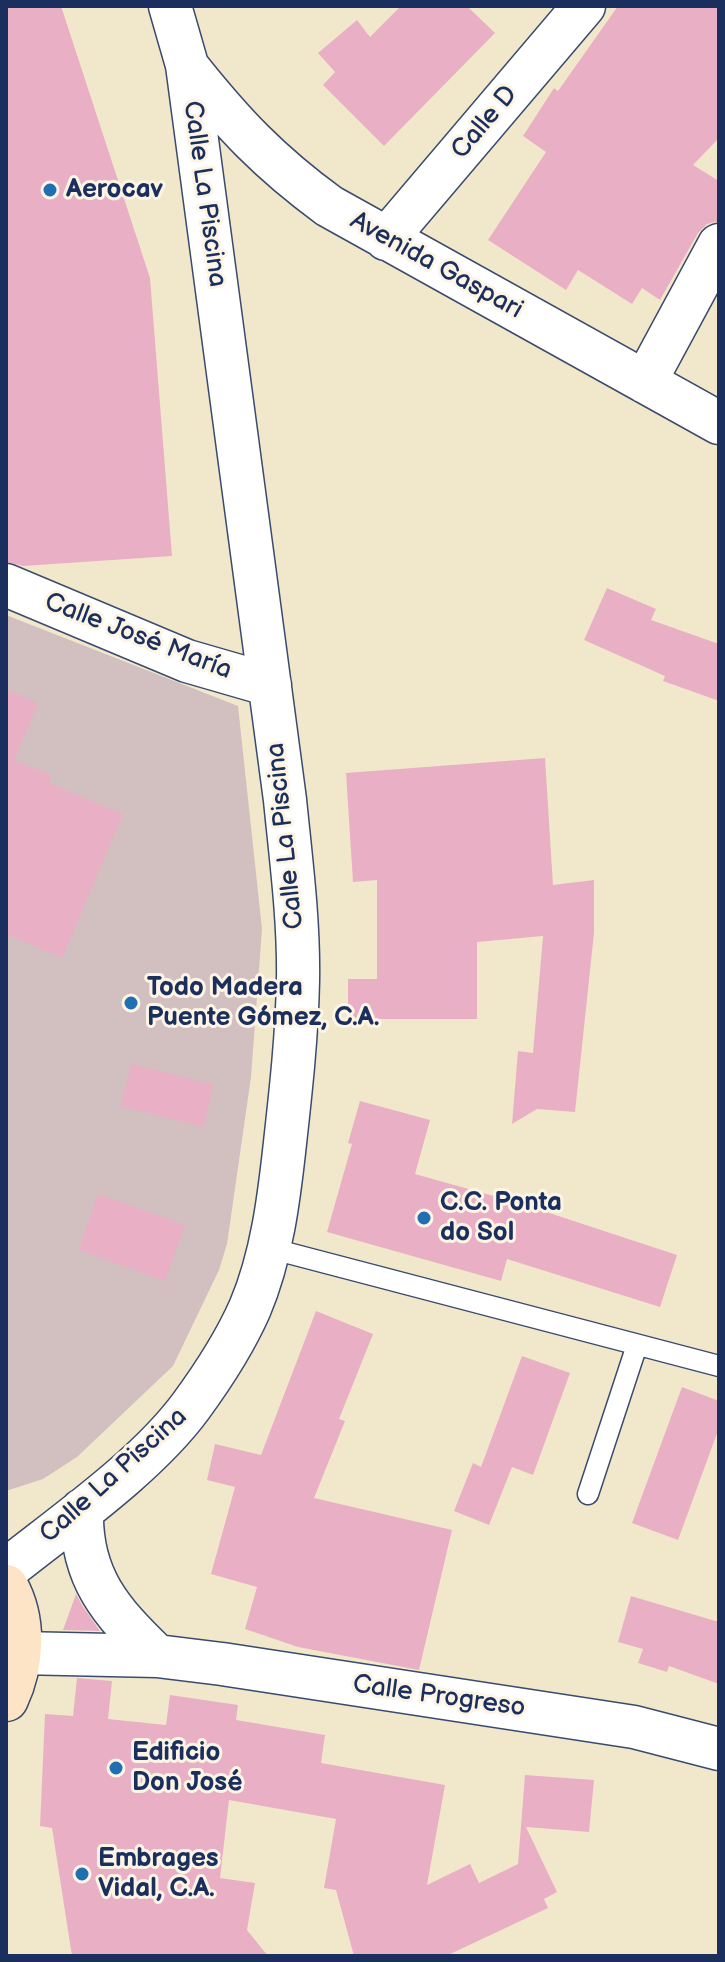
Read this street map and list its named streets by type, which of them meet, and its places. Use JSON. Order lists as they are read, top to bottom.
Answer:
{
  "streets": {
    "street": [
      "Calle D",
      "Calle La Piscina",
      "Avenida Gaspari",
      "Calle José María",
      "Calle Progreso"
    ]
  },
  "crossings": [
    ["Calle D", "Avenida Gaspari"],
    ["Calle La Piscina", "Avenida Gaspari"],
    ["Calle La Piscina", "Calle José María"]
  ],
  "places": [
    "Aerocav",
    "Todo Madera Puente Gómez, C.A.",
    "C.C. Ponta do Sol",
    "Edificio Don José",
    "Embrages Vidal, C.A."
  ]
}
